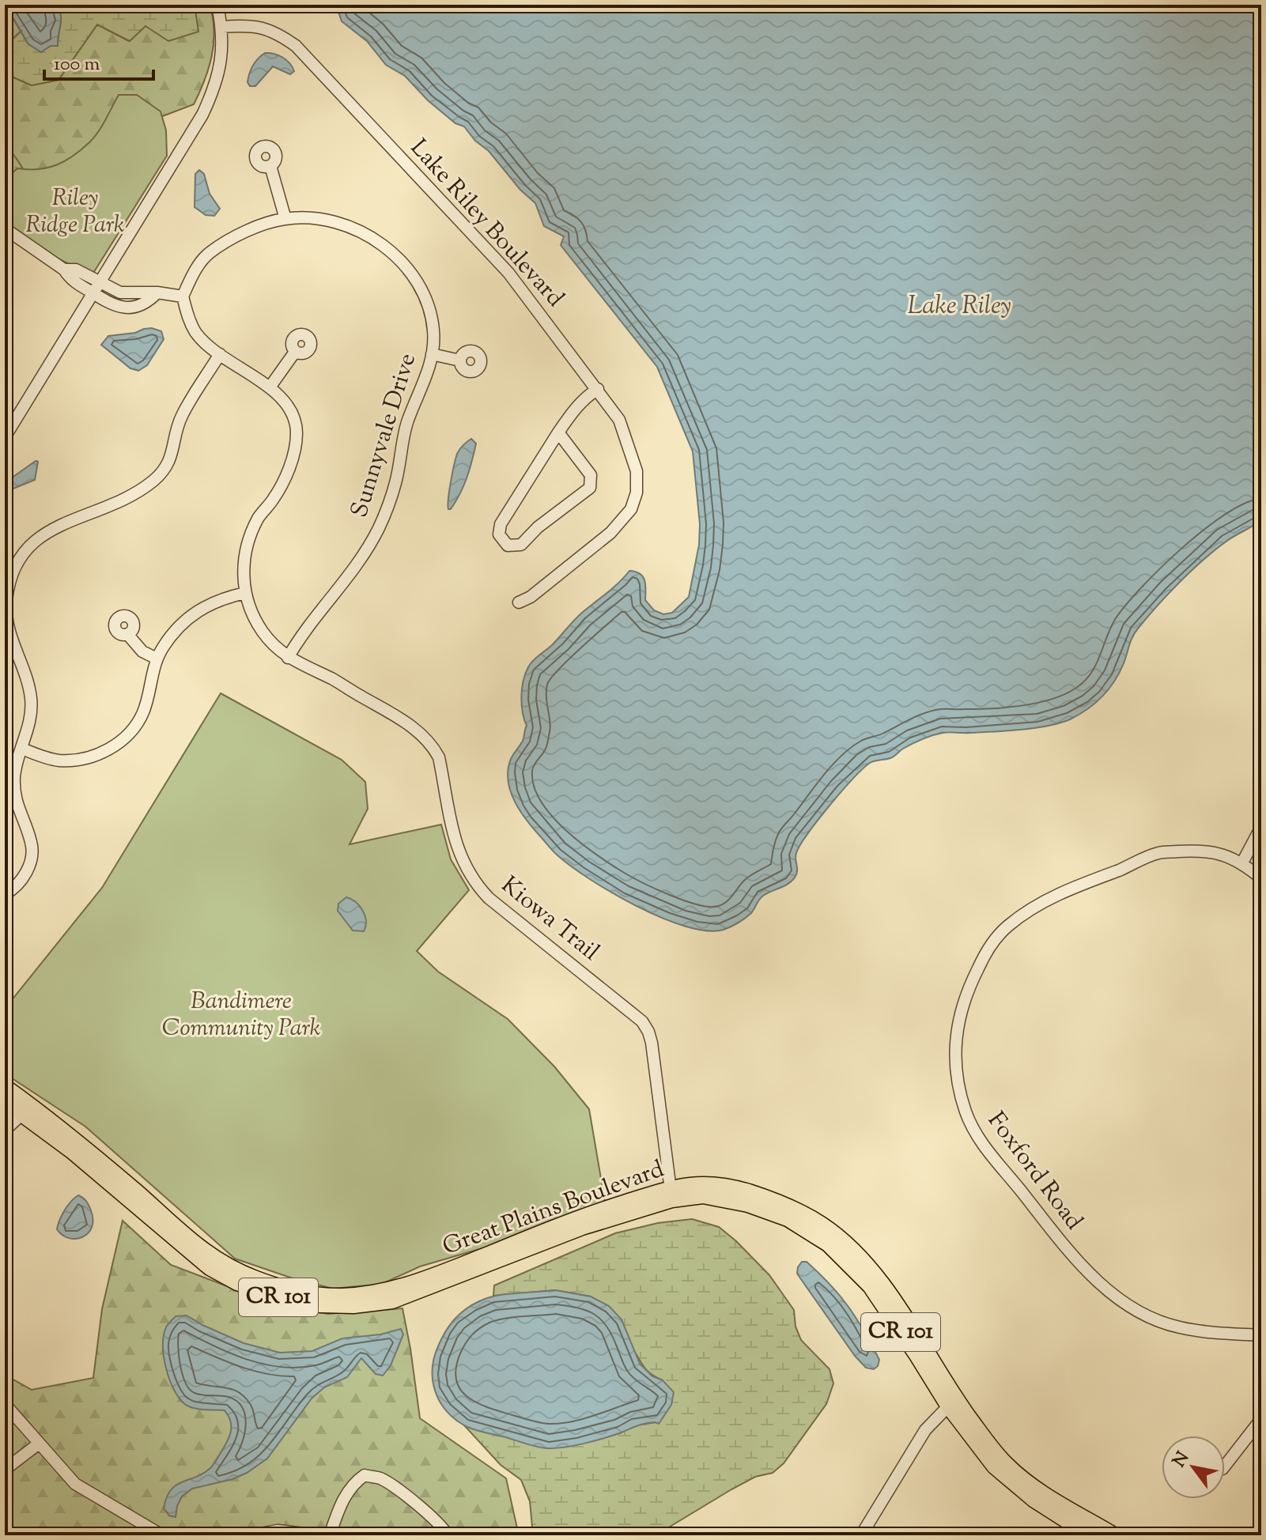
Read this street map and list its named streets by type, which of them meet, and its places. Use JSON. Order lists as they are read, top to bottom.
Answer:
{
  "streets": {
    "main road": ["Great Plains Boulevard", "CR 101"],
    "street": [
      "Lake Riley Boulevard",
      "Sunnyvale Drive",
      "Kiowa Trail",
      "Foxford Road"
    ]
  },
  "crossings": [
    ["Sunnyvale Drive", "Kiowa Trail"],
    ["Kiowa Trail", "Great Plains Boulevard"]
  ],
  "water": ["Lake Riley"],
  "parks": ["Riley Ridge Park", "Bandimere Community Park"],
  "scale_bar": "100 m",
  "north": "top left"
}
